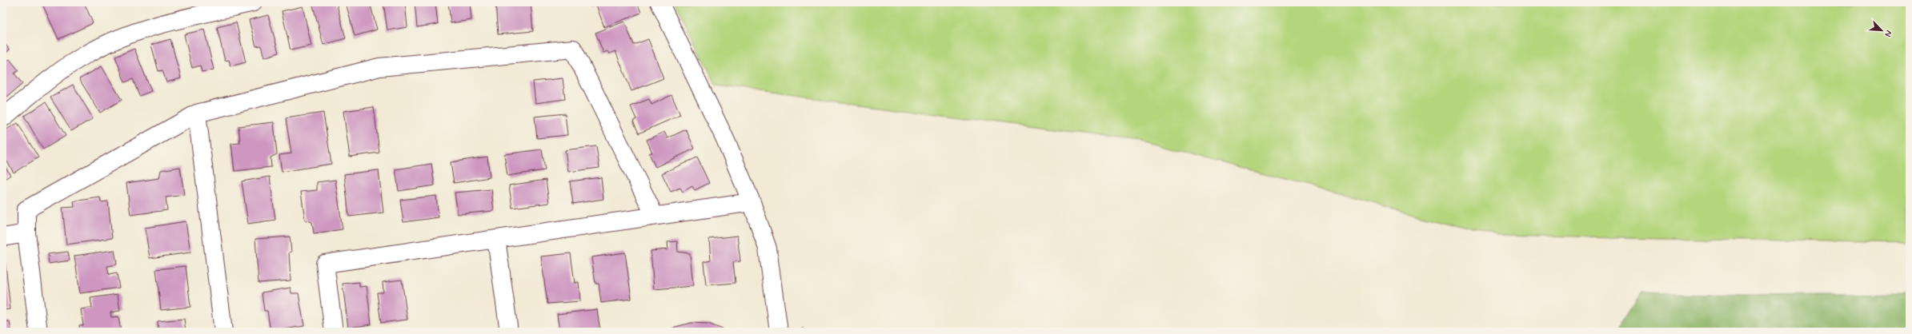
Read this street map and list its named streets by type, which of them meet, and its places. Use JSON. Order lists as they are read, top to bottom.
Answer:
{
  "north": "bottom right"
}
